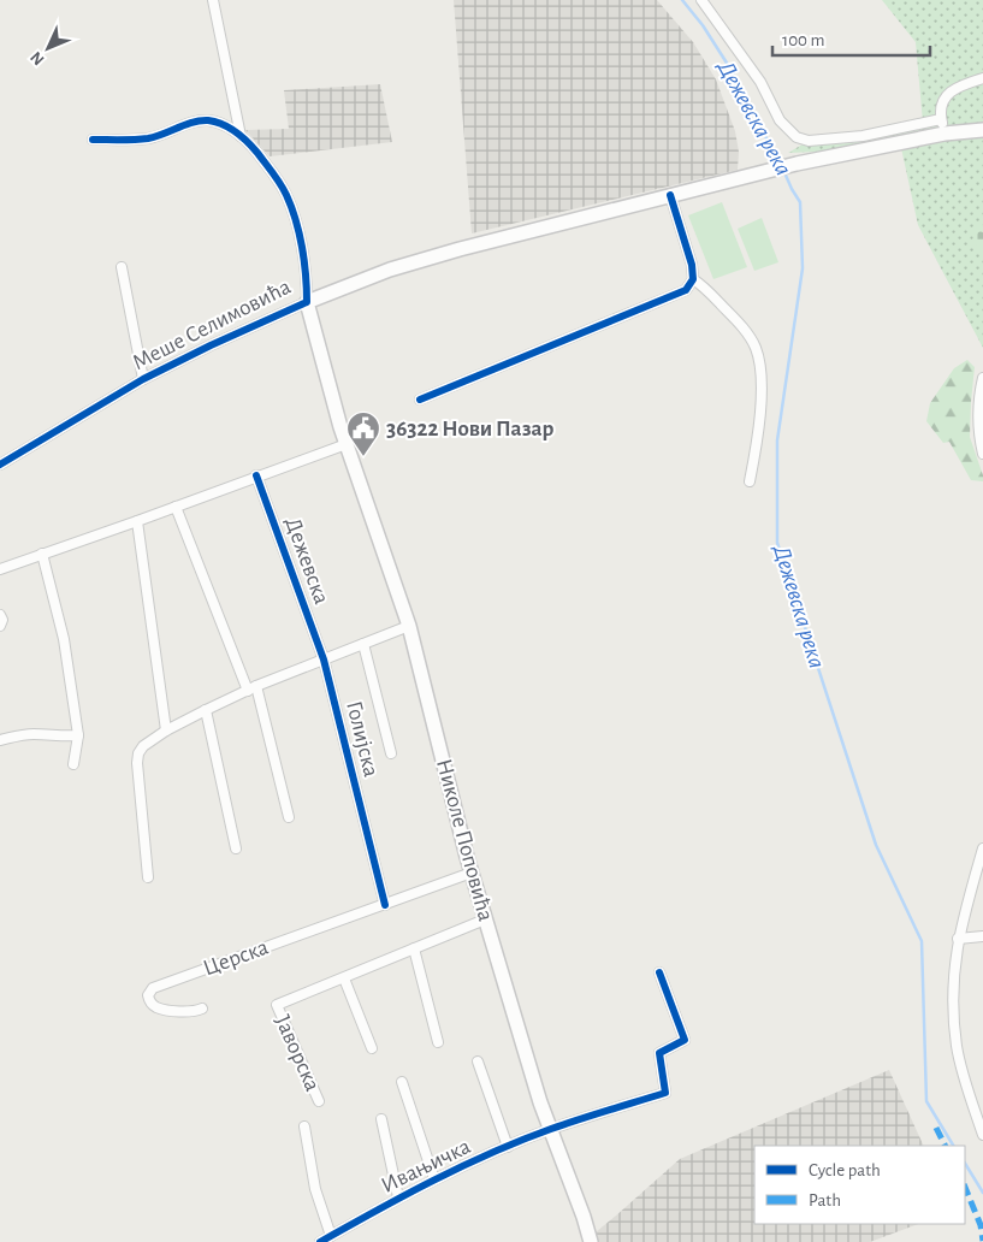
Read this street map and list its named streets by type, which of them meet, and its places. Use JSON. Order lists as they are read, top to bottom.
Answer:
{
  "streets": {
    "main road": ["Меше Селимовића", "Николе Поповића"],
    "street": [
      "Дежевска",
      "Голијска",
      "Церска",
      "Јаворска",
      "Ивањичка"
    ]
  },
  "crossings": [
    ["Меше Селимовића", "Николе Поповића"],
    ["Дежевска", "Голијска"],
    ["Голијска", "Церска"],
    ["Николе Поповића", "Церска"],
    ["Николе Поповића", "Јаворска"],
    ["Николе Поповића", "Ивањичка"]
  ],
  "water": ["Дежевска река"],
  "places": {
    "public building": ["36322 Нови Пазар"]
  },
  "legend": ["Cycle path", "Path"],
  "scale_bar": "100 m",
  "north": "bottom left"
}
